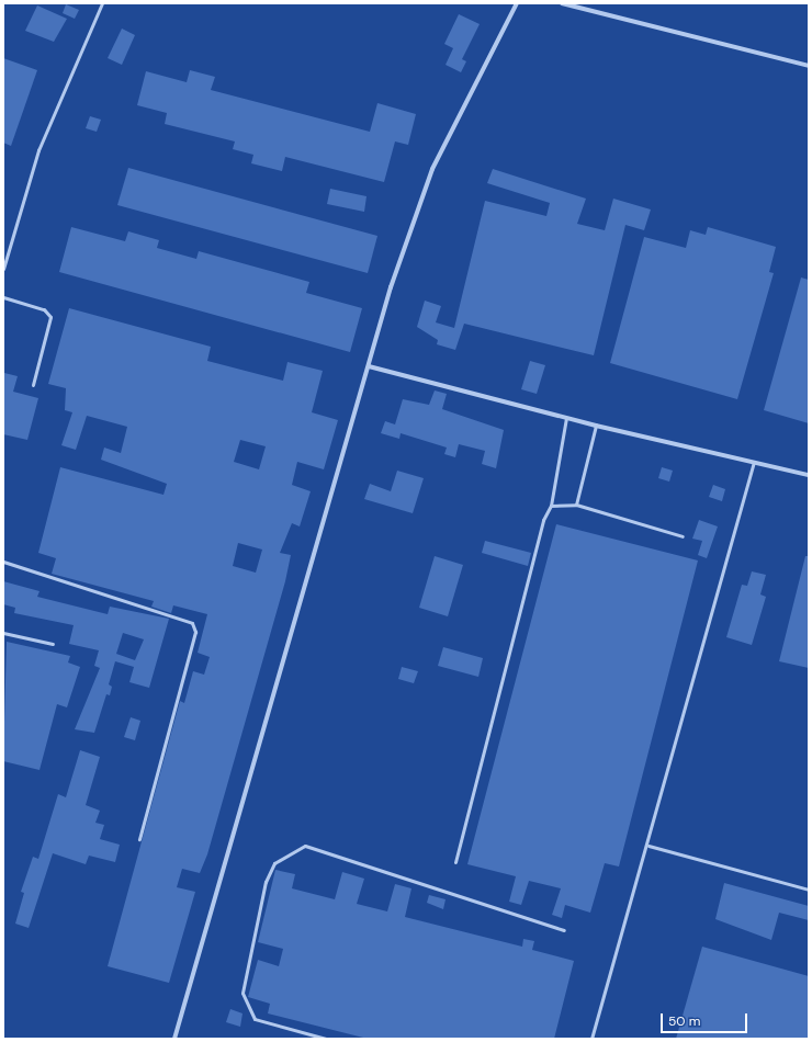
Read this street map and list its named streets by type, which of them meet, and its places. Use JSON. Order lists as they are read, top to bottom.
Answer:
{
  "scale_bar": "50 m"
}
